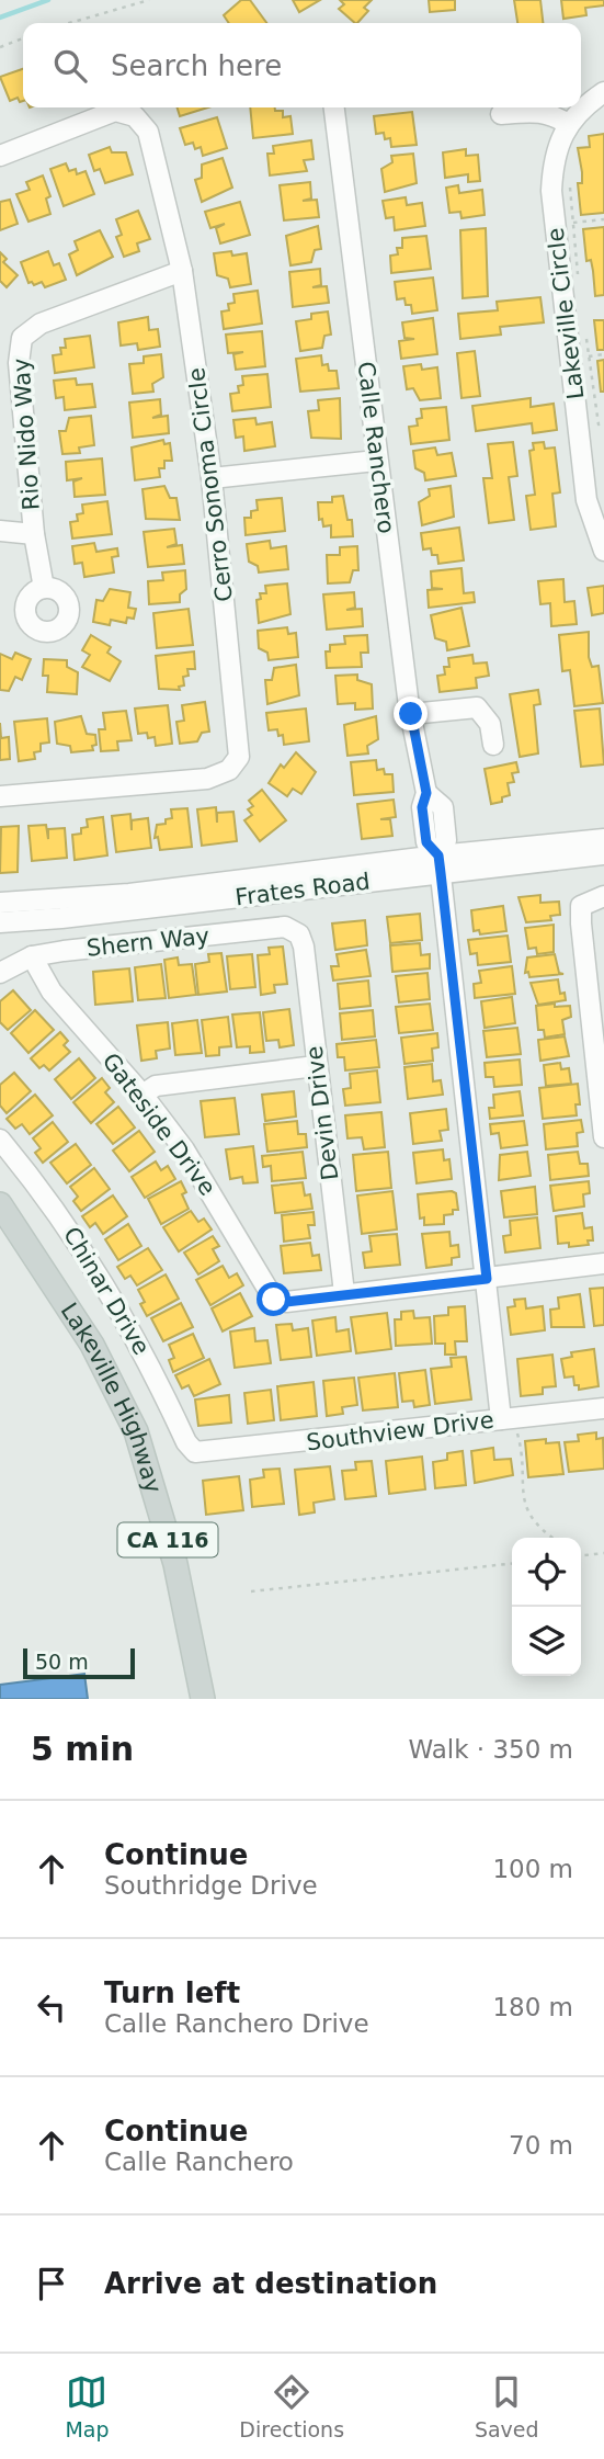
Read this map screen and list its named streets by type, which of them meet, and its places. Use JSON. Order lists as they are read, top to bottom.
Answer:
{
  "streets": {
    "main road": ["Lakeville Highway", "CA 116"],
    "street": [
      "Lakeville Circle",
      "Rio Nido Way",
      "Calle Ranchero",
      "Cerro Sonoma Circle",
      "Frates Road",
      "Shern Way",
      "Devin Drive",
      "Gateside Drive",
      "Chinar Drive",
      "Southview Drive"
    ]
  },
  "crossings": [
    ["Rio Nido Way", "Cerro Sonoma Circle"],
    ["Calle Ranchero", "Frates Road"],
    ["Calle Ranchero", "Southview Drive"],
    ["Shern Way", "Devin Drive"],
    ["Shern Way", "Gateside Drive"],
    ["Devin Drive", "Gateside Drive"],
    ["Chinar Drive", "Southview Drive"]
  ],
  "scale_bar": "50 m",
  "page": {
    "search": "Search here",
    "scale": "50 m",
    "heading": ["5 min", "Walk · 350 m"],
    "list": [
      ["Continue", "Southridge Drive", "100 m"],
      ["Turn left", "Calle Ranchero Drive", "180 m"],
      ["Continue", "Calle Ranchero", "70 m"],
      "Arrive at destination"
    ],
    "nav": ["Map", "Directions", "Saved"]
  }
}
